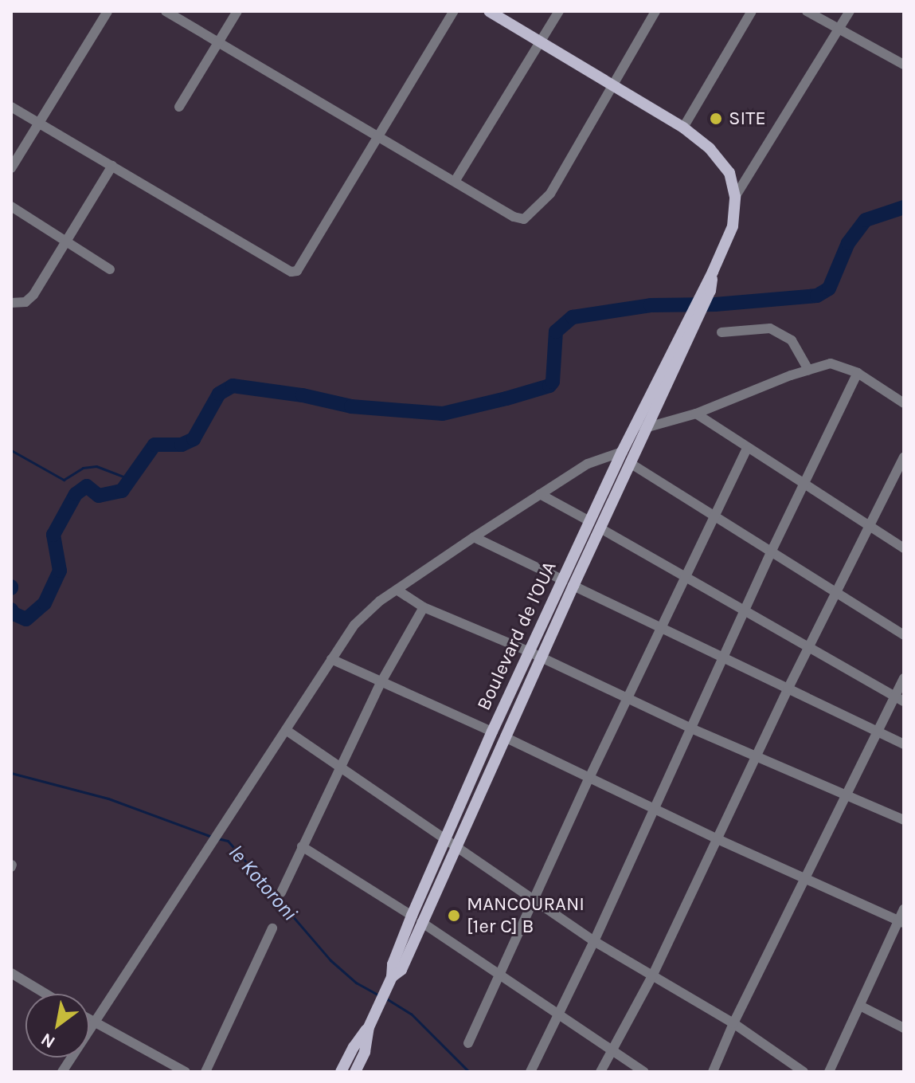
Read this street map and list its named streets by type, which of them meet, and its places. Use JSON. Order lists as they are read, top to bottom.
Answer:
{
  "streets": {
    "main road": ["Boulevard de l'OUA"]
  },
  "water": ["le Kotoroni"],
  "places": ["SITE", "MANCOURANI [1er C] B"],
  "north": "bottom left"
}
